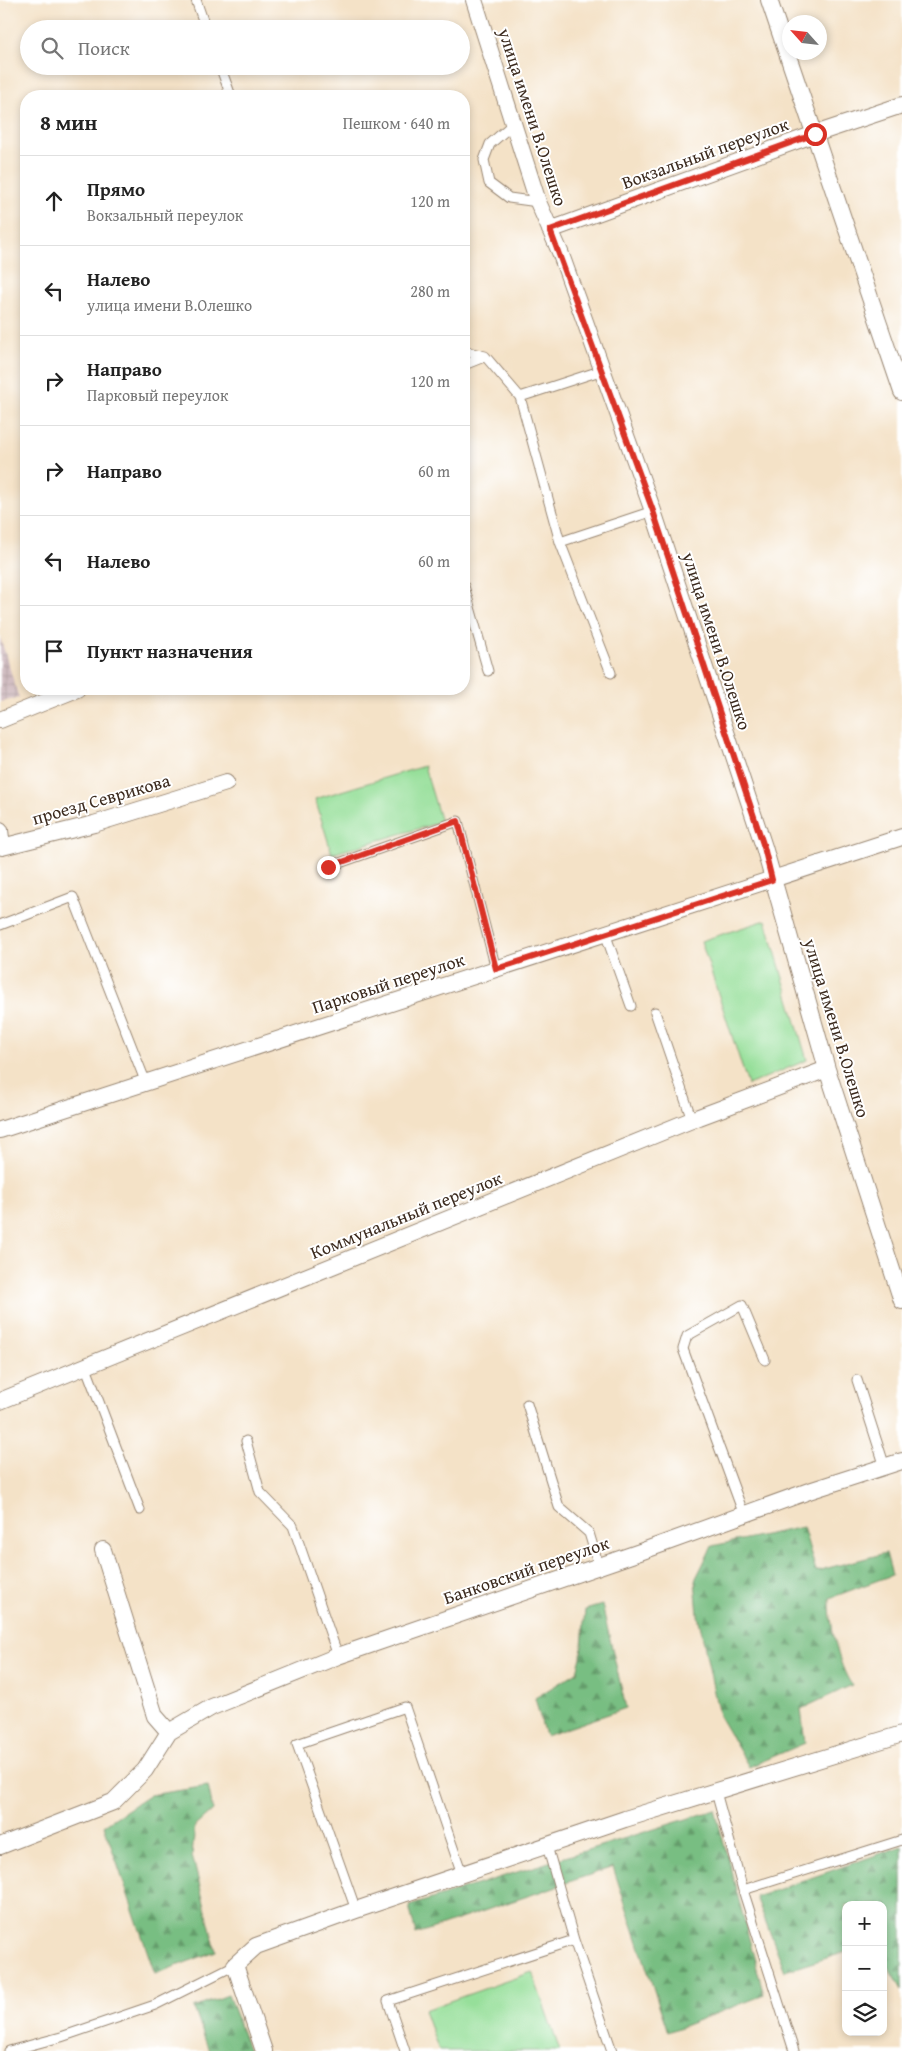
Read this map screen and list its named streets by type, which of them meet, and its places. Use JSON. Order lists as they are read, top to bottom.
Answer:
{
  "streets": {
    "street": [
      "улица имени В.Олешко",
      "Вокзальный переулок",
      "проезд Севрикова",
      "Парковый переулок",
      "Коммунальный переулок",
      "Банковский переулок"
    ]
  },
  "crossings": [
    ["улица имени В.Олешко", "Вокзальный переулок"],
    ["улица имени В.Олешко", "Парковый переулок"],
    ["улица имени В.Олешко", "Коммунальный переулок"]
  ],
  "north": "top left",
  "page": {
    "search": "Поиск",
    "heading": ["8 мин", "Пешком · 640 m"],
    "list": [
      ["Прямо", "Вокзальный переулок", "120 m"],
      ["Налево", "улица имени В.Олешко", "280 m"],
      ["Направо", "Парковый переулок", "120 m"],
      ["Направо", "60 m"],
      ["Налево", "60 m"],
      "Пункт назначения"
    ],
    "map_buttons": ["+", "−"]
  }
}
